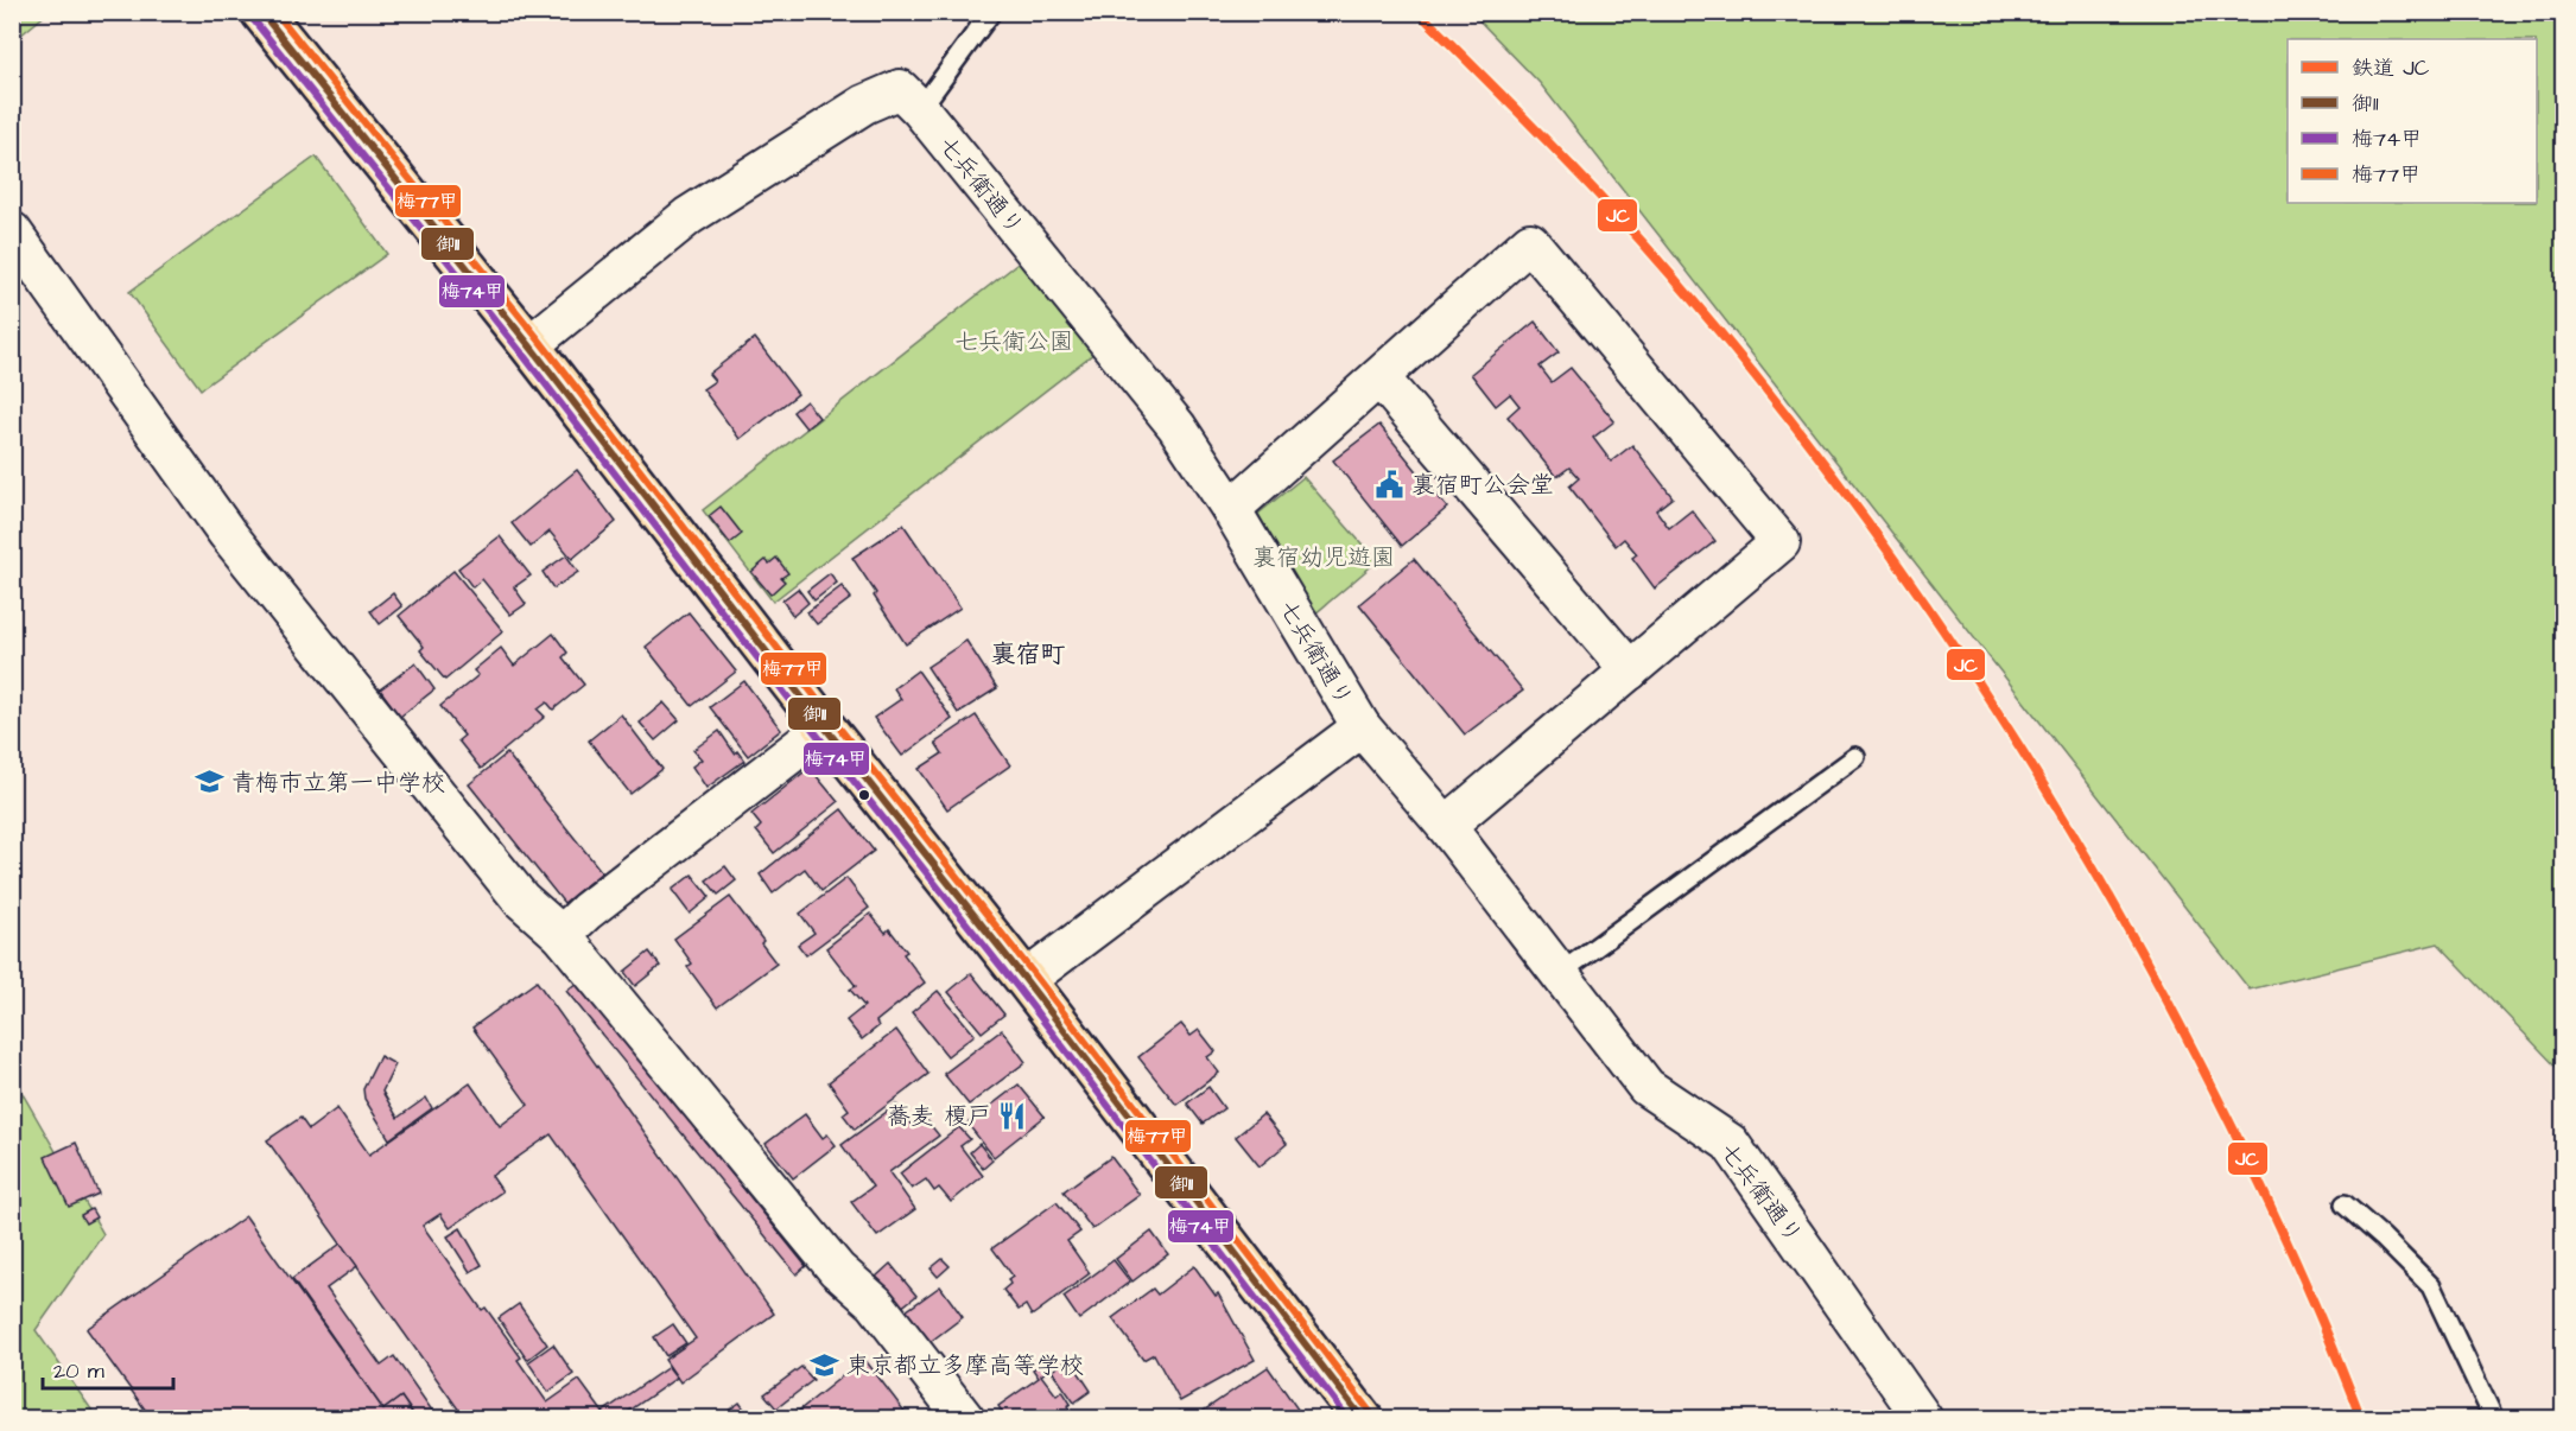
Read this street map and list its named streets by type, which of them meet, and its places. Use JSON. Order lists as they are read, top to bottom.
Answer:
{
  "streets": {
    "street": ["七兵衛通り"]
  },
  "districts": ["裏宿町"],
  "parks": ["七兵衛公園", "裏宿幼児遊園"],
  "places": {
    "public building": ["裏宿町公会堂"],
    "school or university": ["青梅市立第一中学校", "東京都立多摩高等学校"],
    "restaurant": ["蕎麦 榎戸"]
  },
  "lines": [
    "rail line JC",
    "transit line 御11",
    "transit line 梅77甲",
    "transit line 梅74甲"
  ],
  "legend": [
    "鉄道 JC",
    "御11",
    "梅74甲",
    "梅77甲"
  ],
  "scale_bar": "20 m"
}
